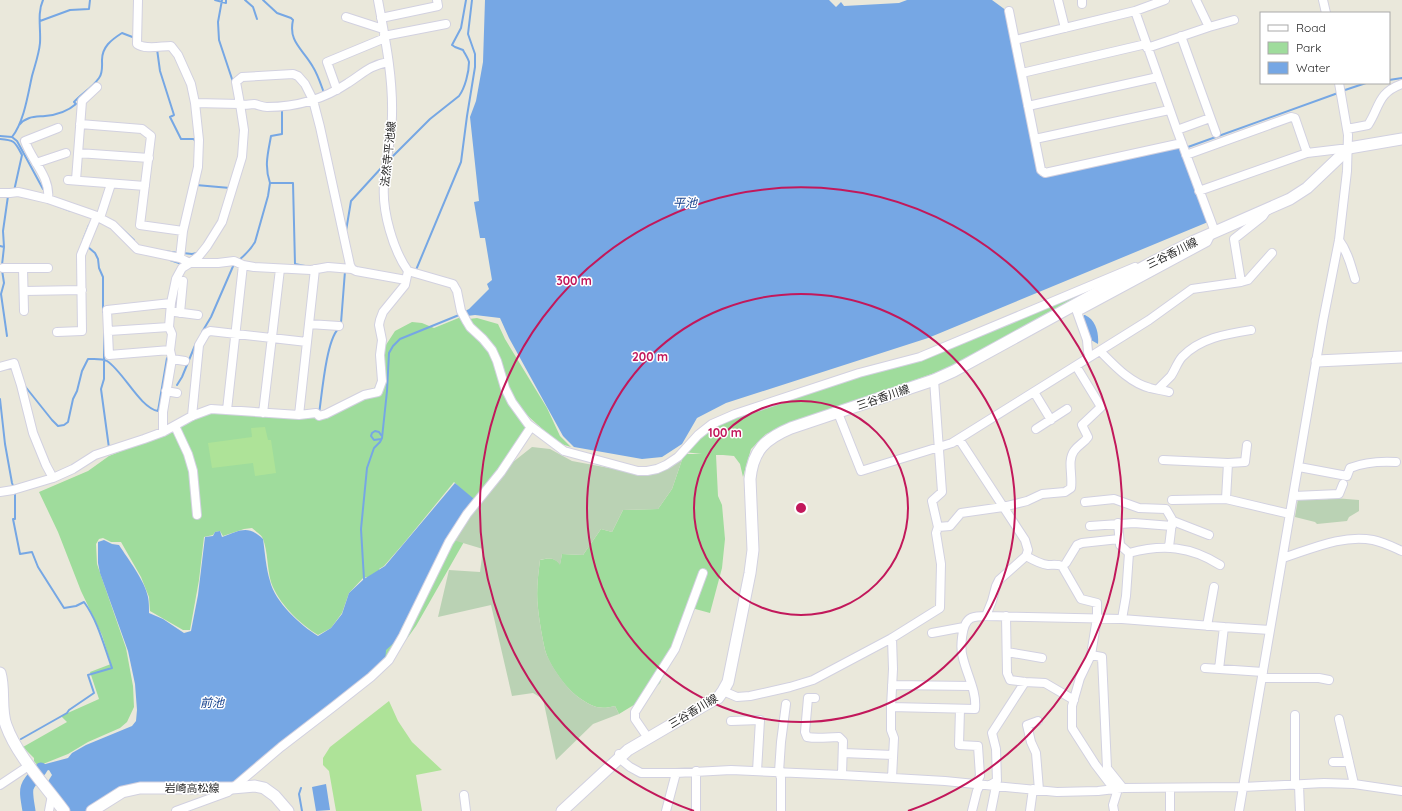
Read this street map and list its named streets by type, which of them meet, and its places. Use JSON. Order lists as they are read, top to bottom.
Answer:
{
  "streets": {
    "main road": ["三谷香川線", "岩崎高松線"],
    "street": ["法然寺平池線"]
  },
  "water": ["平池", "前池"],
  "legend": ["Road", "Park", "Water"],
  "rings": ["300 m", "200 m", "100 m"]
}
